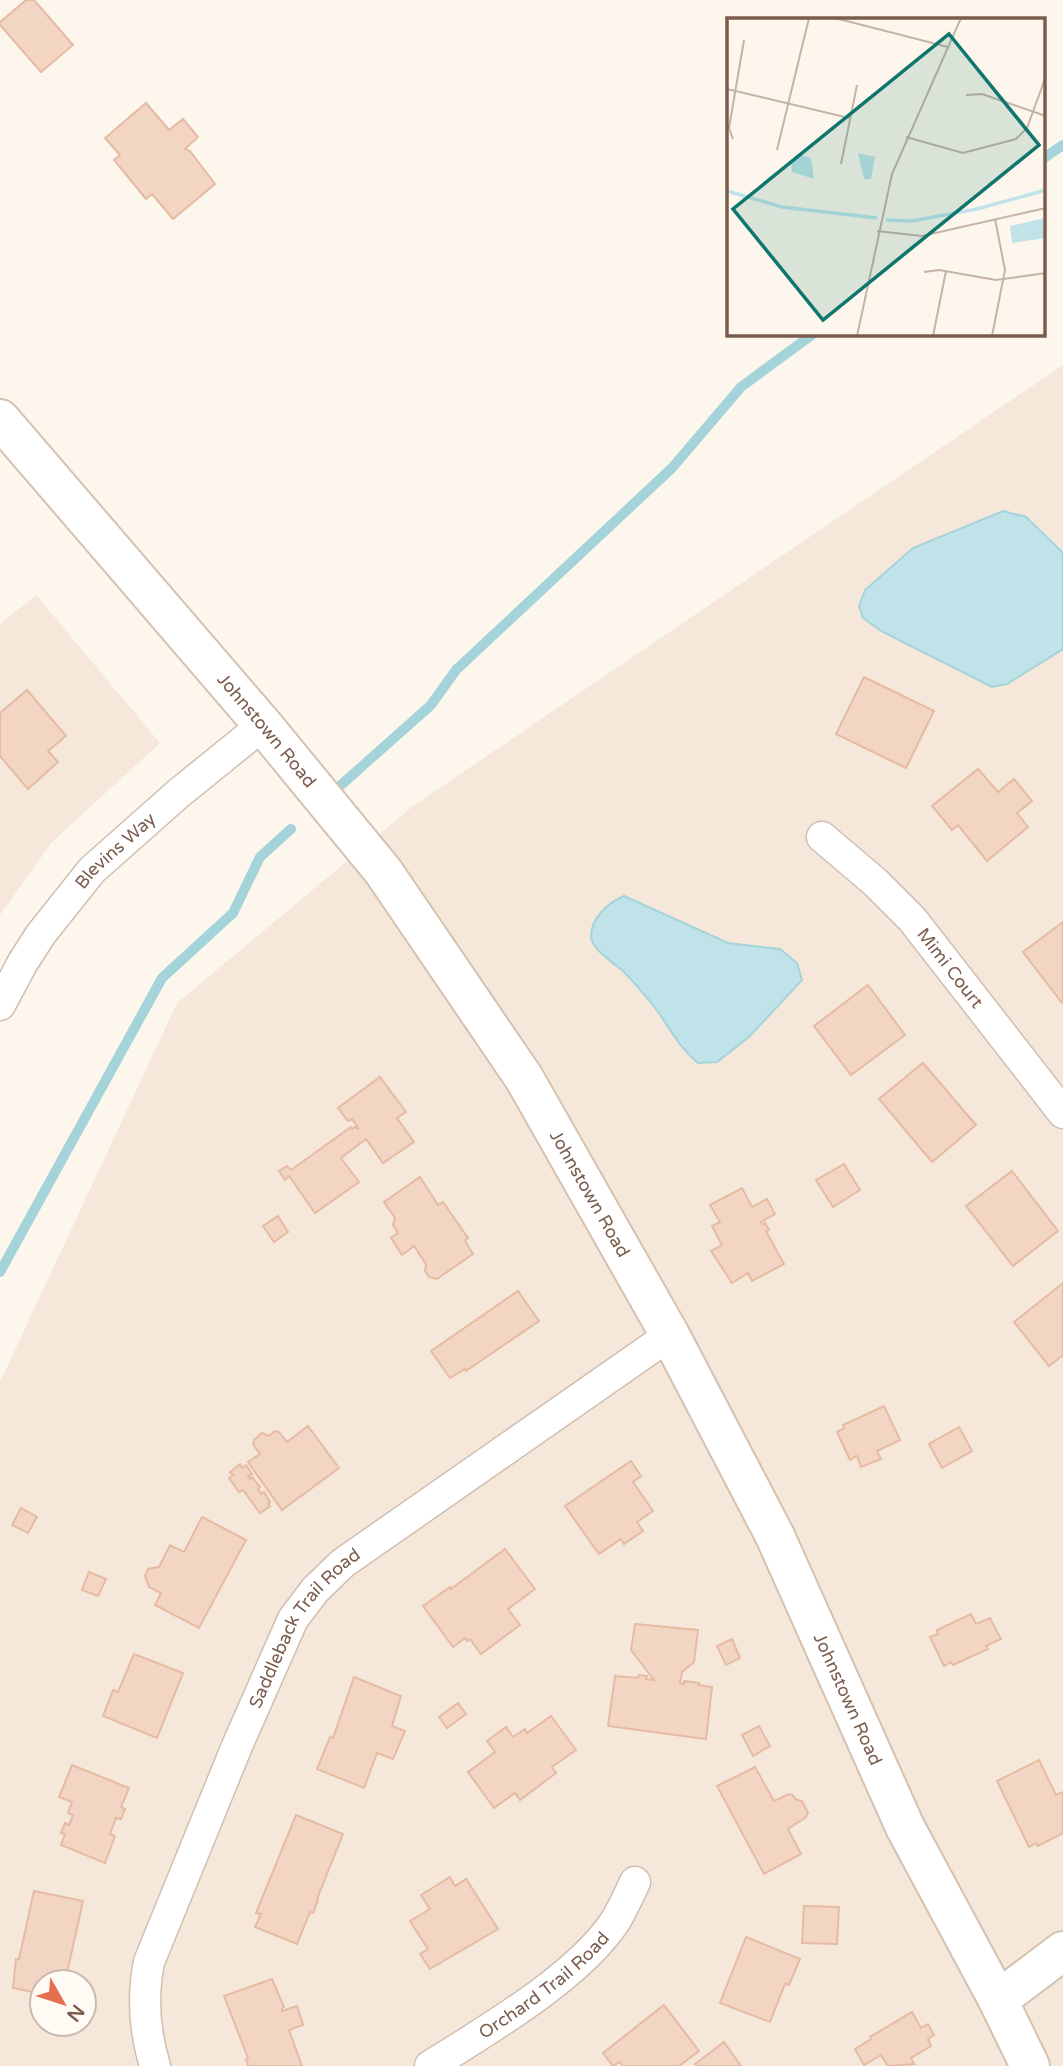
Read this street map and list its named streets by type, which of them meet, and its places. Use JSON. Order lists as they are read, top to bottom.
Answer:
{
  "streets": {
    "main road": ["Johnstown Road"],
    "street": [
      "Blevins Way",
      "Mimi Court",
      "Saddleback Trail Road",
      "Orchard Trail Road"
    ]
  },
  "crossings": [
    ["Johnstown Road", "Blevins Way"],
    ["Johnstown Road", "Saddleback Trail Road"]
  ],
  "north": "bottom right"
}
